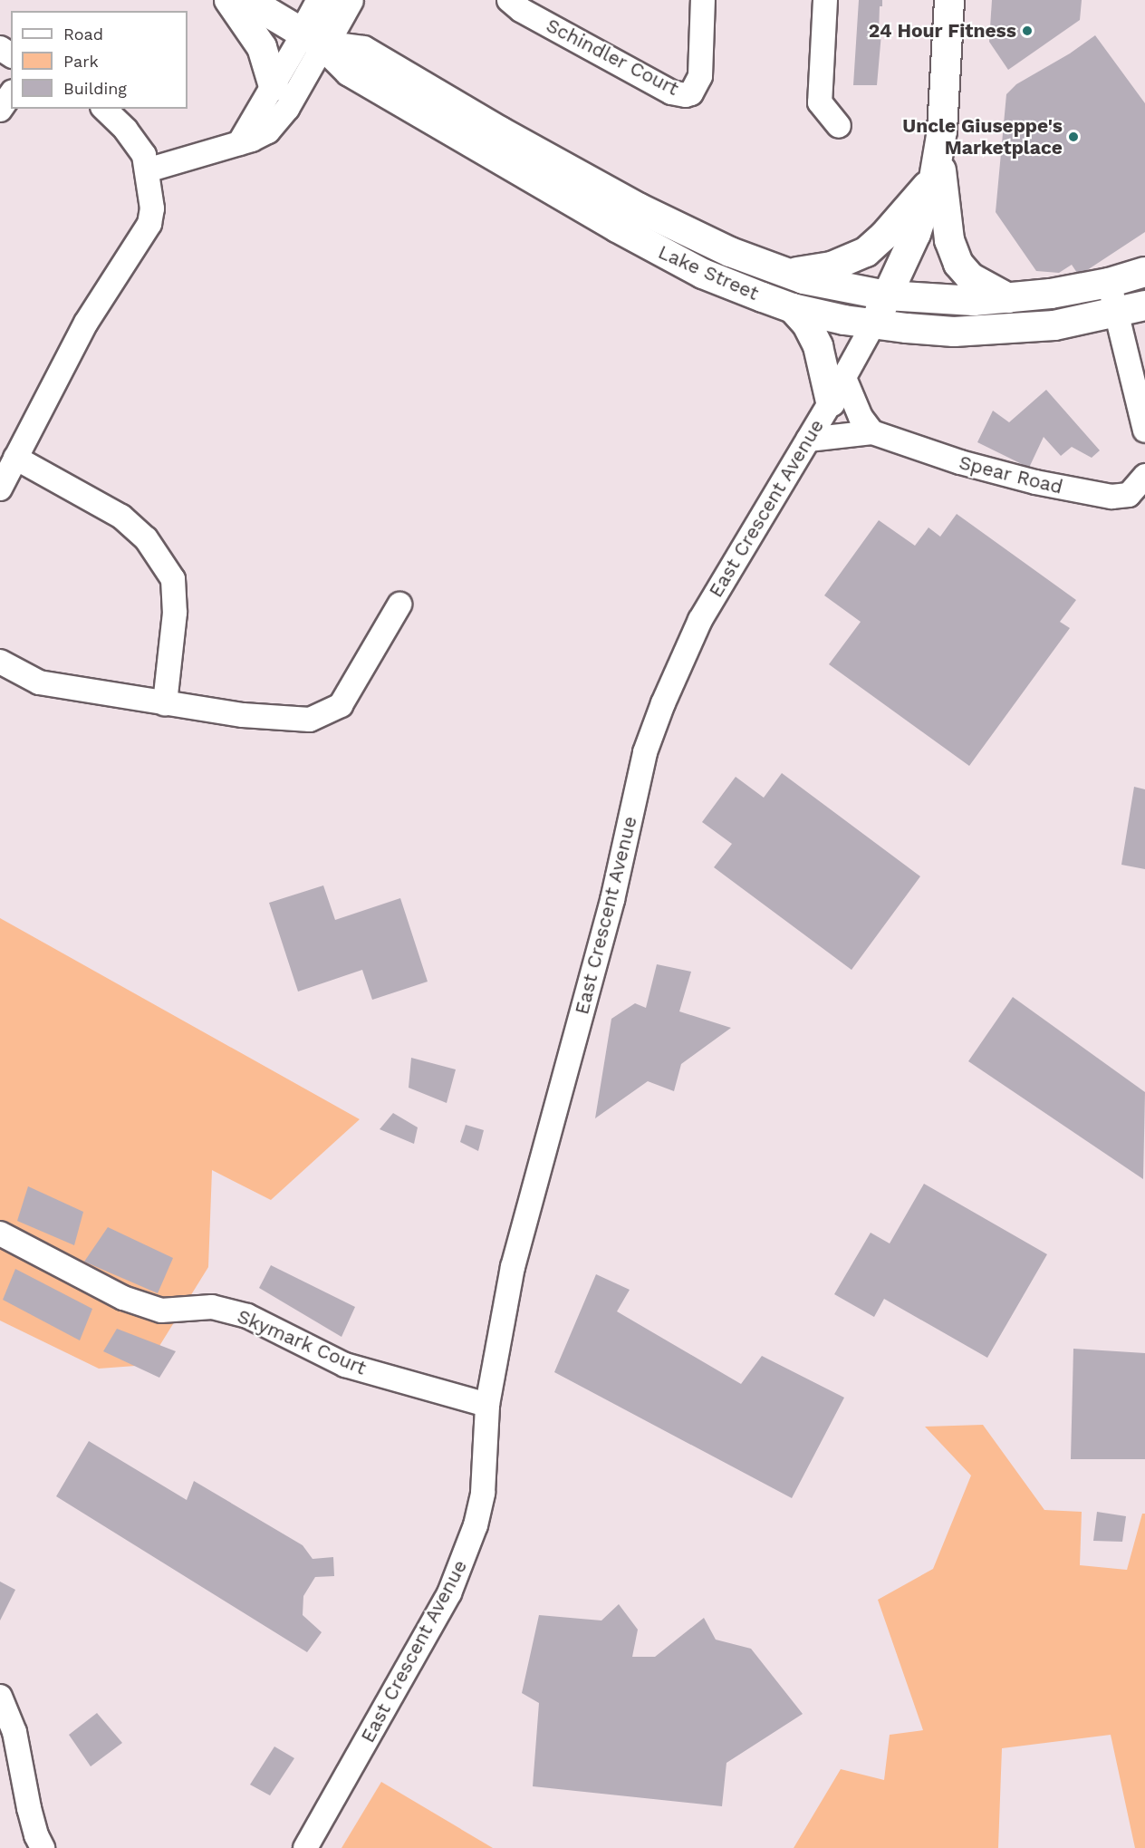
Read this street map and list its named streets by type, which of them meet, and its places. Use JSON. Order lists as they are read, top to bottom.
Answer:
{
  "streets": {
    "main road": ["Lake Street", "East Crescent Avenue"],
    "street": ["Schindler Court", "Spear Road", "Skymark Court"]
  },
  "crossings": [
    ["Lake Street", "East Crescent Avenue"],
    ["East Crescent Avenue", "Skymark Court"]
  ],
  "places": ["24 Hour Fitness", "Uncle Giuseppe's Marketplace"],
  "legend": ["Road", "Park", "Building"]
}
